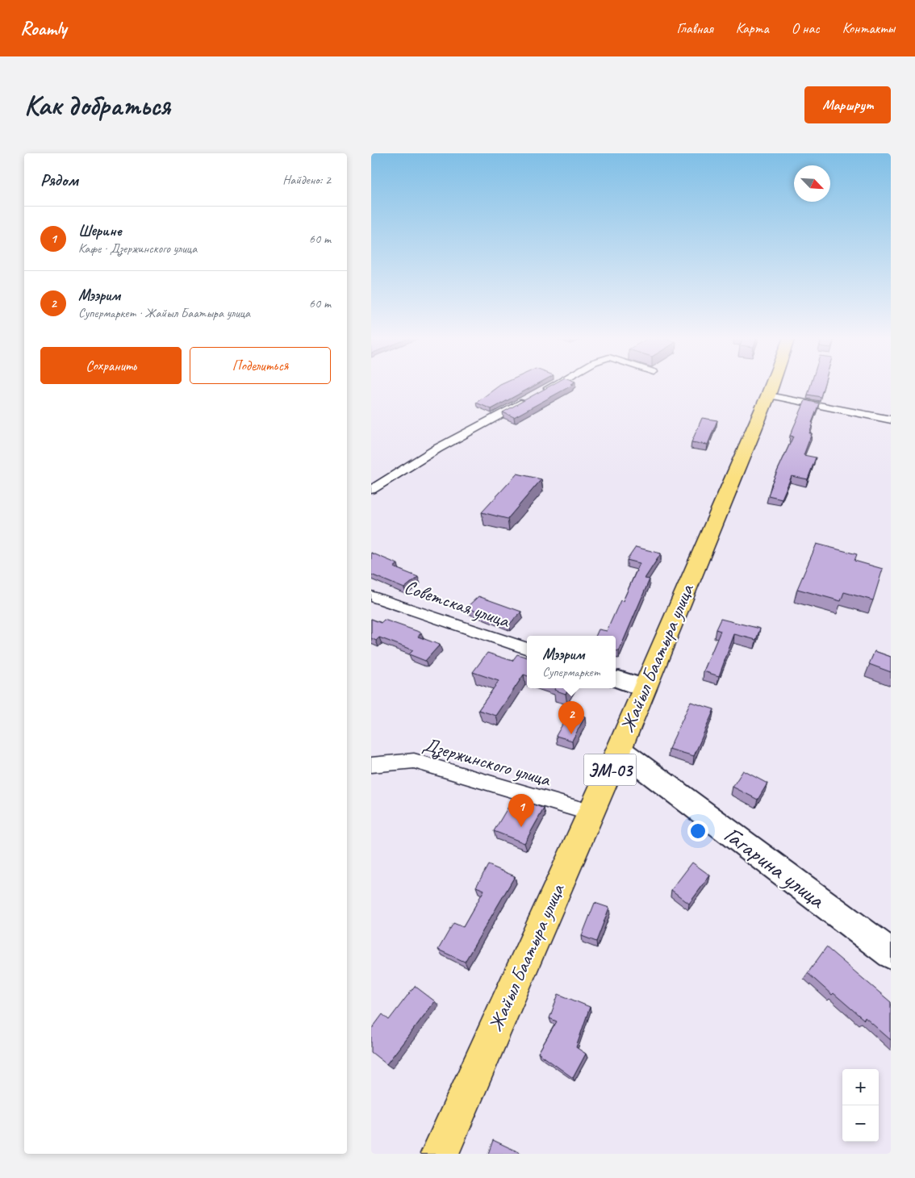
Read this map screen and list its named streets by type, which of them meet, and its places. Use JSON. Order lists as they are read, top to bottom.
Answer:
{
  "streets": {
    "highway": ["Жайыл Баатыра улица", "ЭМ-03"],
    "street": ["Советская улица", "Дзержинского улица", "Гагарина улица"]
  },
  "crossings": [
    ["Жайыл Баатыра улица", "Дзержинского улица"],
    ["Жайыл Баатыра улица", "Гагарина улица"]
  ],
  "north": "bottom right",
  "page": {
    "header": "Roamly",
    "nav": [
      "Главная",
      "Карта",
      "О нас",
      "Контакты"
    ],
    "buttons": [
      "Маршрут",
      ["Сохранить", "Поделиться"]
    ],
    "title": "Как добраться",
    "heading": ["Рядом", "Найдено: 2"],
    "list": [
      {
        "mark": "1",
        "name": "Шерине",
        "note": "Кафе · Дзержинского улица",
        "value": "60 m"
      },
      {
        "mark": "2",
        "name": "Мээрим",
        "note": "Супермаркет · Жайыл Баатыра улица",
        "value": "60 m"
      }
    ],
    "popup": ["Мээрим", "Супермаркет"],
    "pins": ["2", "1"],
    "map_buttons": ["+", "−"]
  }
}
